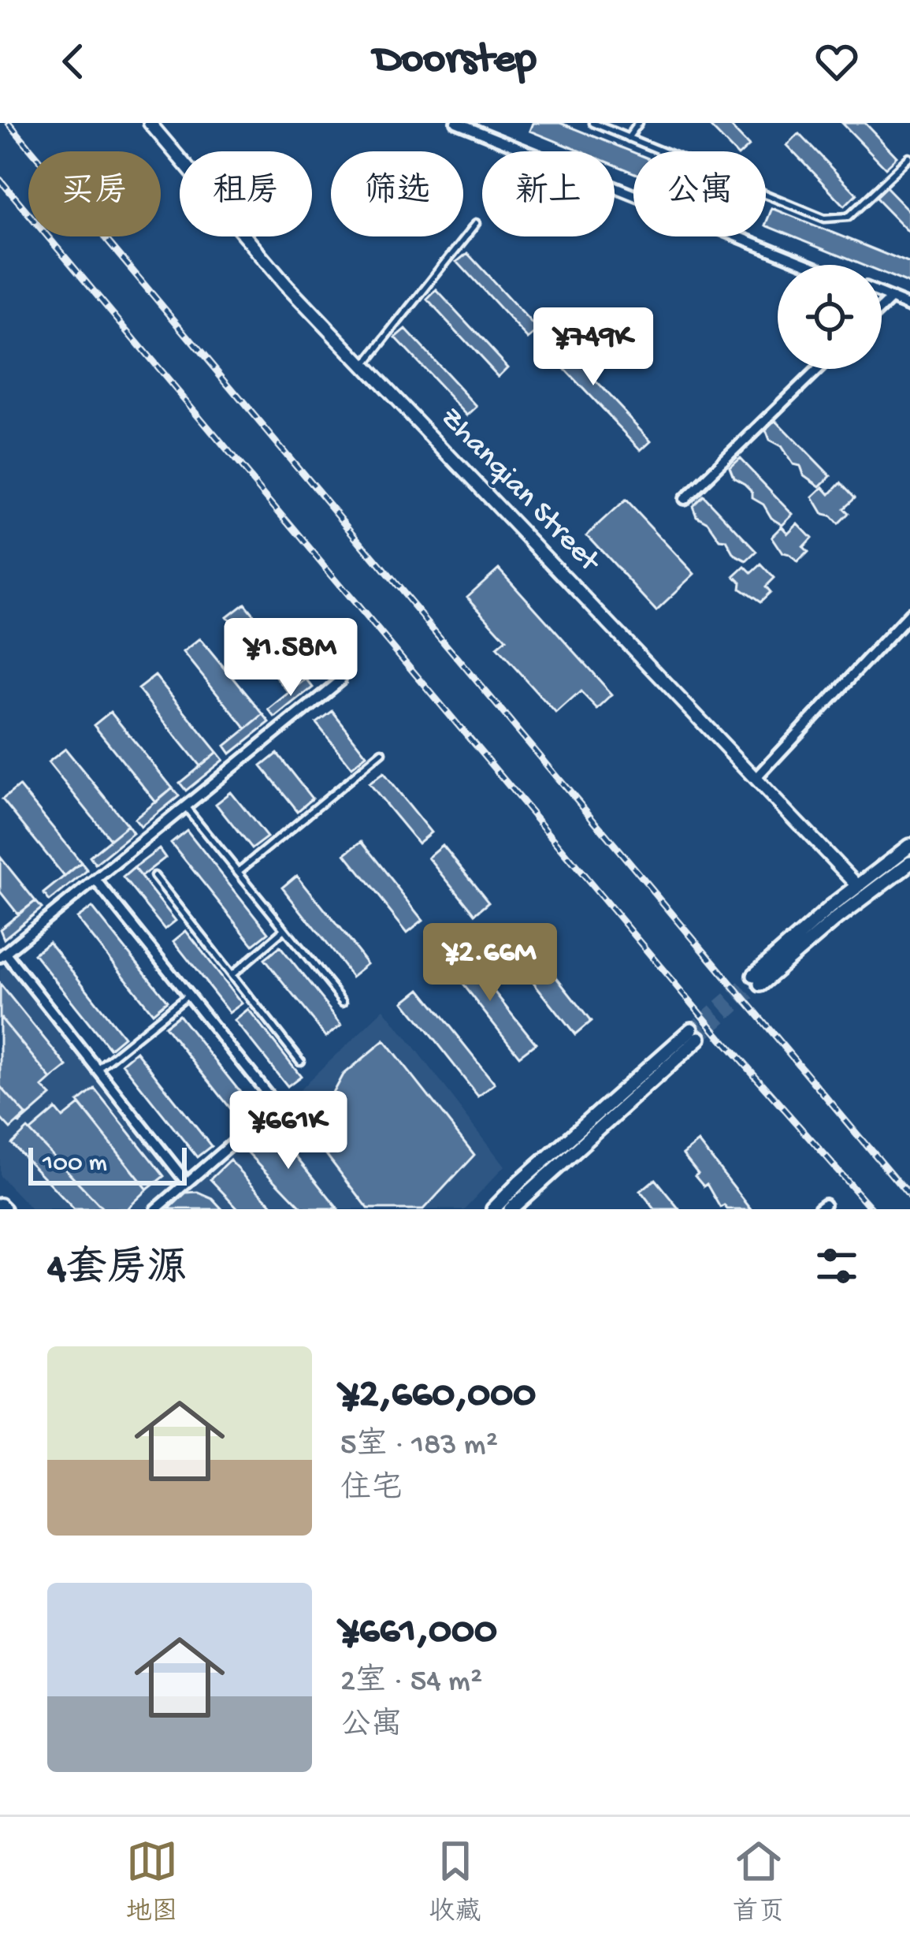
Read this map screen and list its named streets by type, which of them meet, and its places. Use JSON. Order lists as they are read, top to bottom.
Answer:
{
  "streets": {
    "street": ["Zhanqian Street"]
  },
  "scale_bar": "100 m",
  "page": {
    "header": "Doorstep",
    "chip": [
      "买房",
      "租房",
      "筛选",
      "新上",
      "公寓"
    ],
    "price": [
      "¥749K",
      "¥1.58M",
      "¥2.66M",
      "¥661K"
    ],
    "scale": "100 m",
    "heading": "4套房源",
    "list": [
      {
        "name": "¥2,660,000",
        "note": "5室 · 183 m² · 住宅"
      },
      {
        "name": "¥661,000",
        "note": "2室 · 54 m² · 公寓"
      }
    ],
    "tabs": ["地图", "收藏", "首页"]
  }
}
